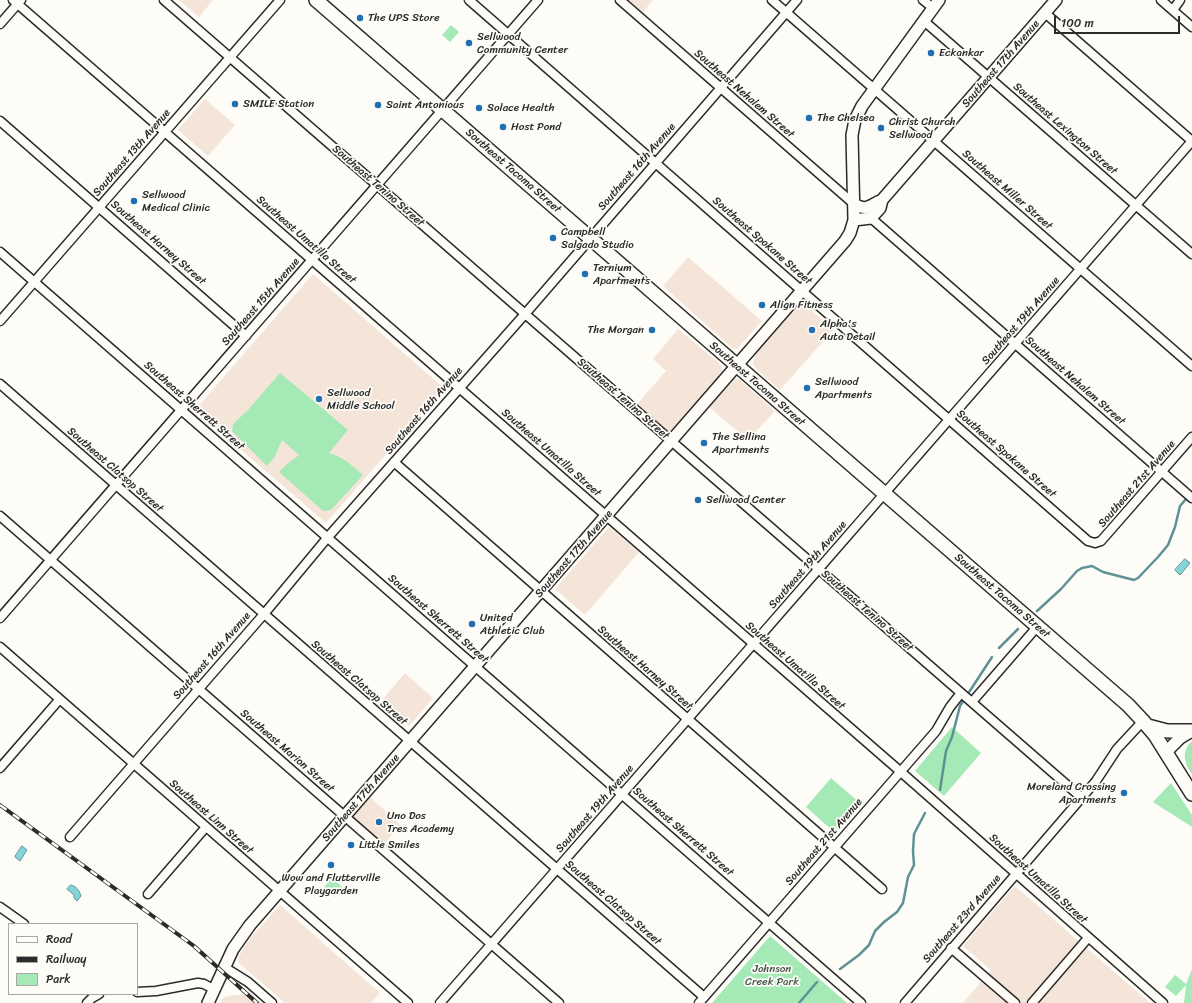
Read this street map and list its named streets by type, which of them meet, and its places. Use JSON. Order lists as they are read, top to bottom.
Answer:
{
  "streets": {
    "main road": ["Southeast 17th Avenue", "Southeast Tacoma Street"],
    "street": [
      "Southeast Nehalem Street",
      "Southeast Lexington Street",
      "Southeast 13th Avenue",
      "Southeast 16th Avenue",
      "Southeast Tenino Street",
      "Southeast Miller Street",
      "Southeast Umatilla Street",
      "Southeast Spokane Street",
      "Southeast Harney Street",
      "Southeast 15th Avenue",
      "Southeast 19th Avenue",
      "Southeast Sherrett Street",
      "Southeast Clatsop Street",
      "Southeast 21st Avenue",
      "Southeast Marion Street",
      "Southeast Linn Street",
      "Southeast 23rd Avenue"
    ]
  },
  "crossings": [
    ["Southeast 17th Avenue", "Southeast Nehalem Street"],
    ["Southeast 17th Avenue", "Southeast Lexington Street"],
    ["Southeast 17th Avenue", "Southeast Tacoma Street"],
    ["Southeast 17th Avenue", "Southeast Tenino Street"],
    ["Southeast 17th Avenue", "Southeast Miller Street"],
    ["Southeast 17th Avenue", "Southeast Umatilla Street"],
    ["Southeast 17th Avenue", "Southeast Spokane Street"],
    ["Southeast 17th Avenue", "Southeast Harney Street"],
    ["Southeast 17th Avenue", "Southeast Sherrett Street"],
    ["Southeast 17th Avenue", "Southeast Clatsop Street"],
    ["Southeast 17th Avenue", "Southeast Marion Street"],
    ["Southeast 17th Avenue", "Southeast Linn Street"],
    ["Southeast Nehalem Street", "Southeast 16th Avenue"],
    ["Southeast Nehalem Street", "Southeast 19th Avenue"],
    ["Southeast Nehalem Street", "Southeast 21st Avenue"],
    ["Southeast Lexington Street", "Southeast 19th Avenue"],
    ["Southeast 13th Avenue", "Southeast Tenino Street"],
    ["Southeast 13th Avenue", "Southeast Umatilla Street"],
    ["Southeast 13th Avenue", "Southeast Harney Street"],
    ["Southeast 13th Avenue", "Southeast Sherrett Street"],
    ["Southeast 16th Avenue", "Southeast Tacoma Street"],
    ["Southeast 16th Avenue", "Southeast Tenino Street"],
    ["Southeast 16th Avenue", "Southeast Miller Street"],
    ["Southeast 16th Avenue", "Southeast Umatilla Street"],
    ["Southeast 16th Avenue", "Southeast Spokane Street"],
    ["Southeast 16th Avenue", "Southeast Harney Street"],
    ["Southeast 16th Avenue", "Southeast Sherrett Street"],
    ["Southeast 16th Avenue", "Southeast Clatsop Street"],
    ["Southeast 16th Avenue", "Southeast Marion Street"],
    ["Southeast 16th Avenue", "Southeast Linn Street"],
    ["Southeast Tacoma Street", "Southeast 15th Avenue"],
    ["Southeast Tacoma Street", "Southeast 19th Avenue"],
    ["Southeast Tacoma Street", "Southeast 23rd Avenue"],
    ["Southeast Tenino Street", "Southeast 15th Avenue"],
    ["Southeast Tenino Street", "Southeast 19th Avenue"],
    ["Southeast Tenino Street", "Southeast 21st Avenue"],
    ["Southeast Tenino Street", "Southeast 23rd Avenue"],
    ["Southeast Miller Street", "Southeast 19th Avenue"],
    ["Southeast Umatilla Street", "Southeast 15th Avenue"],
    ["Southeast Umatilla Street", "Southeast 19th Avenue"],
    ["Southeast Umatilla Street", "Southeast 21st Avenue"],
    ["Southeast Umatilla Street", "Southeast 23rd Avenue"],
    ["Southeast Spokane Street", "Southeast 15th Avenue"],
    ["Southeast Spokane Street", "Southeast 19th Avenue"],
    ["Southeast Spokane Street", "Southeast 21st Avenue"],
    ["Southeast Harney Street", "Southeast 15th Avenue"],
    ["Southeast Harney Street", "Southeast 19th Avenue"],
    ["Southeast Harney Street", "Southeast 21st Avenue"],
    ["Southeast 15th Avenue", "Southeast Sherrett Street"],
    ["Southeast 15th Avenue", "Southeast Clatsop Street"],
    ["Southeast 15th Avenue", "Southeast Marion Street"],
    ["Southeast 19th Avenue", "Southeast Sherrett Street"],
    ["Southeast 19th Avenue", "Southeast Clatsop Street"],
    ["Southeast 19th Avenue", "Southeast Marion Street"],
    ["Southeast Sherrett Street", "Southeast 21st Avenue"],
    ["Southeast Clatsop Street", "Southeast 21st Avenue"]
  ],
  "parks": ["Johnson Creek Park"],
  "places": [
    "The UPS Store",
    "Sellwood Community Center",
    "Eckankar",
    "SMILE Station",
    "Saint Antonious",
    "Solace Health",
    "The Chelsea",
    "Host Pond",
    "Christ Church Sellwood",
    "Sellwood Medical Clinic",
    "Campbell Salgado Studio",
    "Ternium Apartments",
    "Align Fitness",
    "The Morgan",
    "Alpha's Auto Detail",
    "Sellwood Apartments",
    "Sellwood Middle School",
    "The Sellina Apartments",
    "Sellwood Center",
    "United Athletic Club",
    "Moreland Crossing Apartments",
    "Uno Dos Tres Academy",
    "Little Smiles",
    "Wow and Flutterville Playgarden"
  ],
  "legend": ["Road", "Railway", "Park"],
  "scale_bar": "100 m"
}
